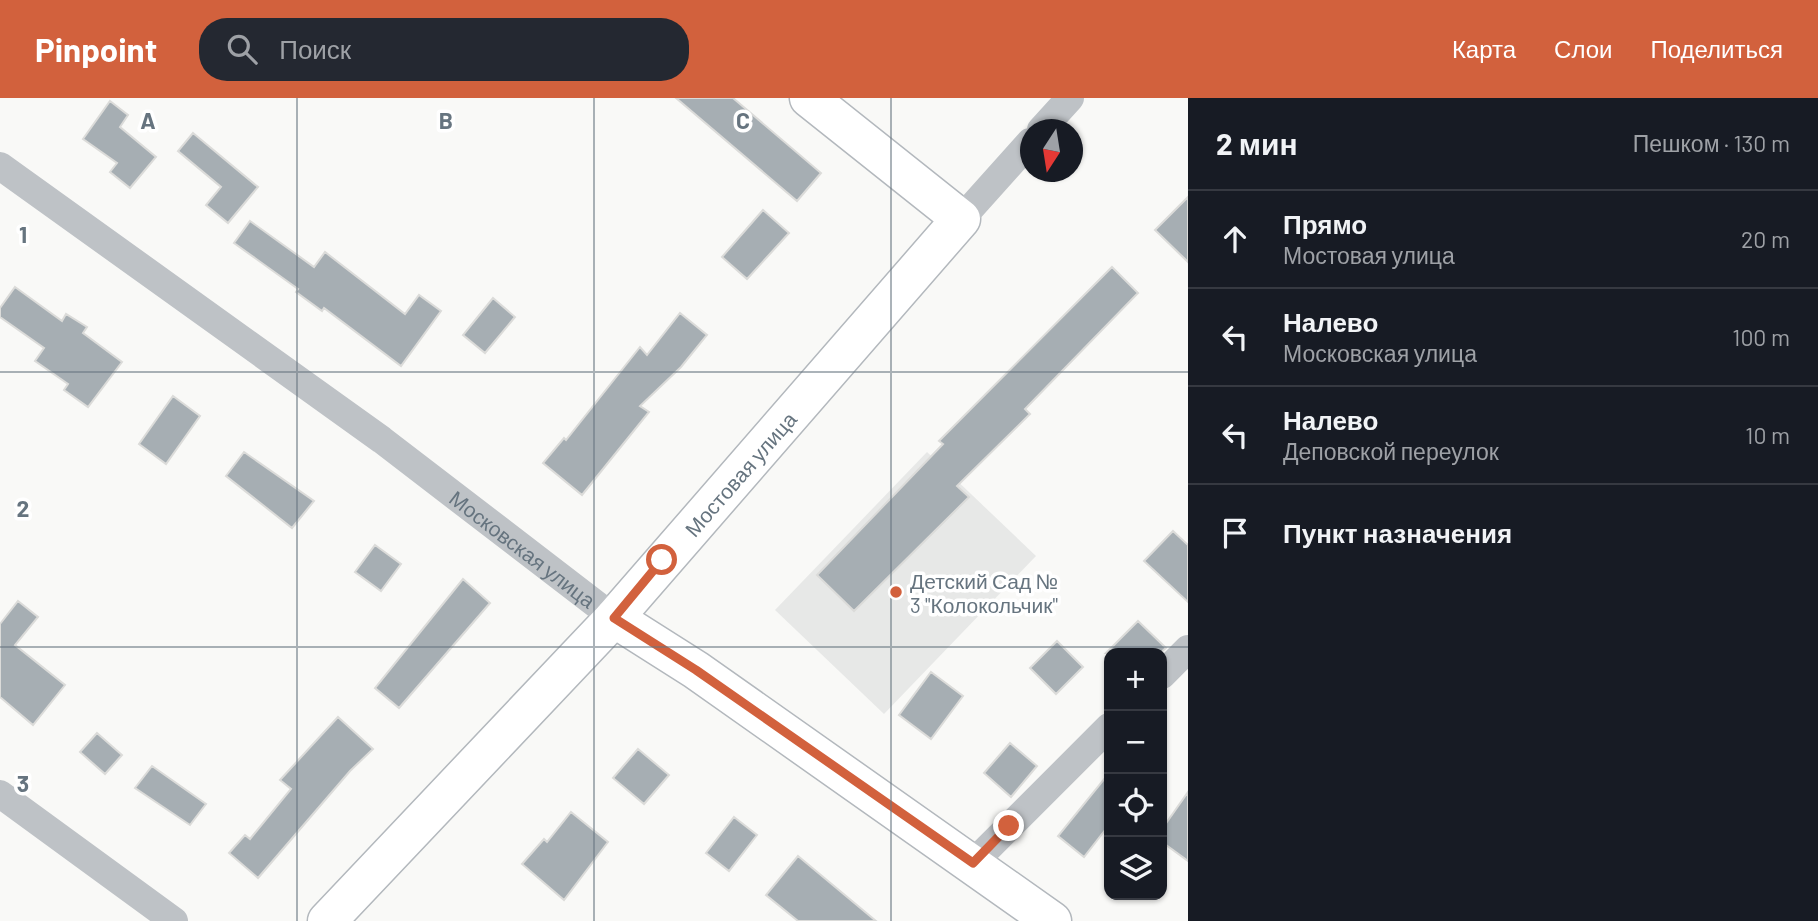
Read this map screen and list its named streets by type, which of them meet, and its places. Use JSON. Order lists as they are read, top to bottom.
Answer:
{
  "streets": {
    "main road": ["Мостовая улица", "Московская улица"]
  },
  "crossings": [
    ["Мостовая улица", "Московская улица"]
  ],
  "places": ["Детский Сад № 3 \"Колокольчик\""],
  "north": "bottom",
  "page": {
    "header": "Pinpoint",
    "search": "Поиск",
    "nav": ["Карта", "Слои", "Поделиться"],
    "heading": ["2 мин", "Пешком · 130 m"],
    "list": [
      ["Прямо", "Мостовая улица", "20 m"],
      ["Налево", "Московская улица", "100 m"],
      ["Налево", "Деповской переулок", "10 m"],
      "Пункт назначения"
    ],
    "map_buttons": ["+", "−"]
  },
  "grid": {
    "columns": ["A", "B", "C"],
    "rows": ["1", "2", "3"]
  }
}
